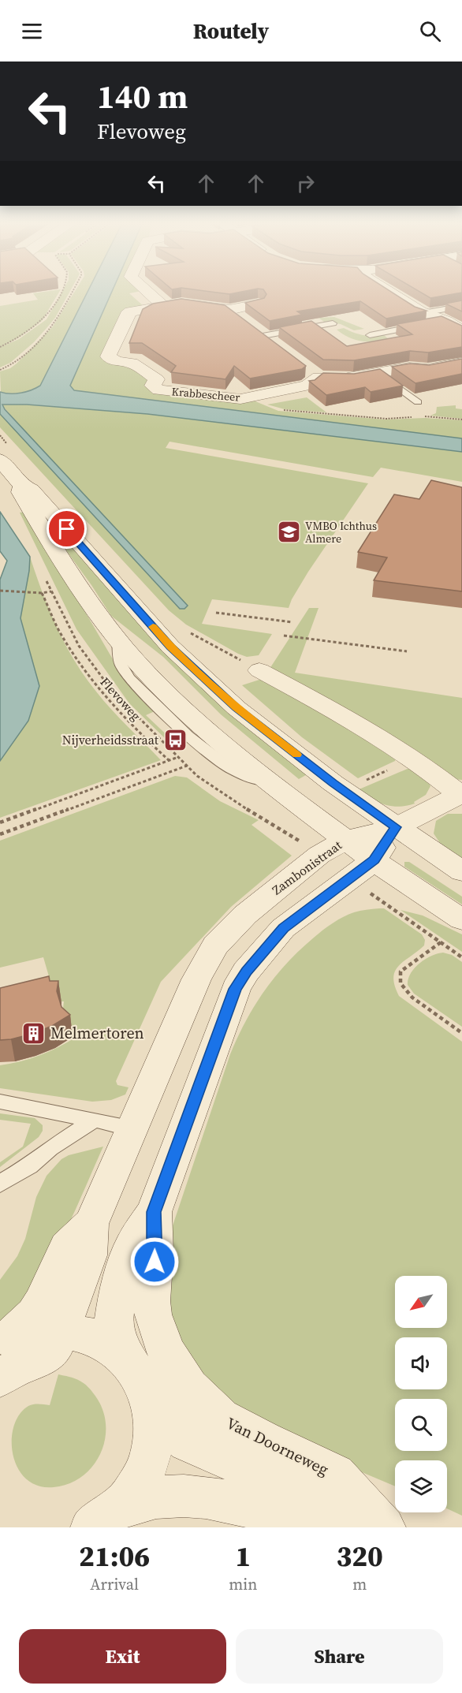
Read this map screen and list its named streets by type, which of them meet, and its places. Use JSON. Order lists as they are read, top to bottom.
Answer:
{
  "streets": {
    "street": ["Krabbescheer", "Zambonistraat", "Van Doorneweg"],
    "path": ["Flevoweg"]
  },
  "places": {
    "school or university": ["VMBO Ichthus Almere"],
    "bus stop": ["Nijverheidsstraat"],
    "building": ["Melmertoren"]
  },
  "north": "bottom left",
  "page": {
    "header": "Routely",
    "turn": ["140 m", "Flevoweg"],
    "eta": [
      "21:06",
      "Arrival",
      "1",
      "min",
      "320",
      "m"
    ],
    "buttons": ["Exit", "Share"]
  }
}
